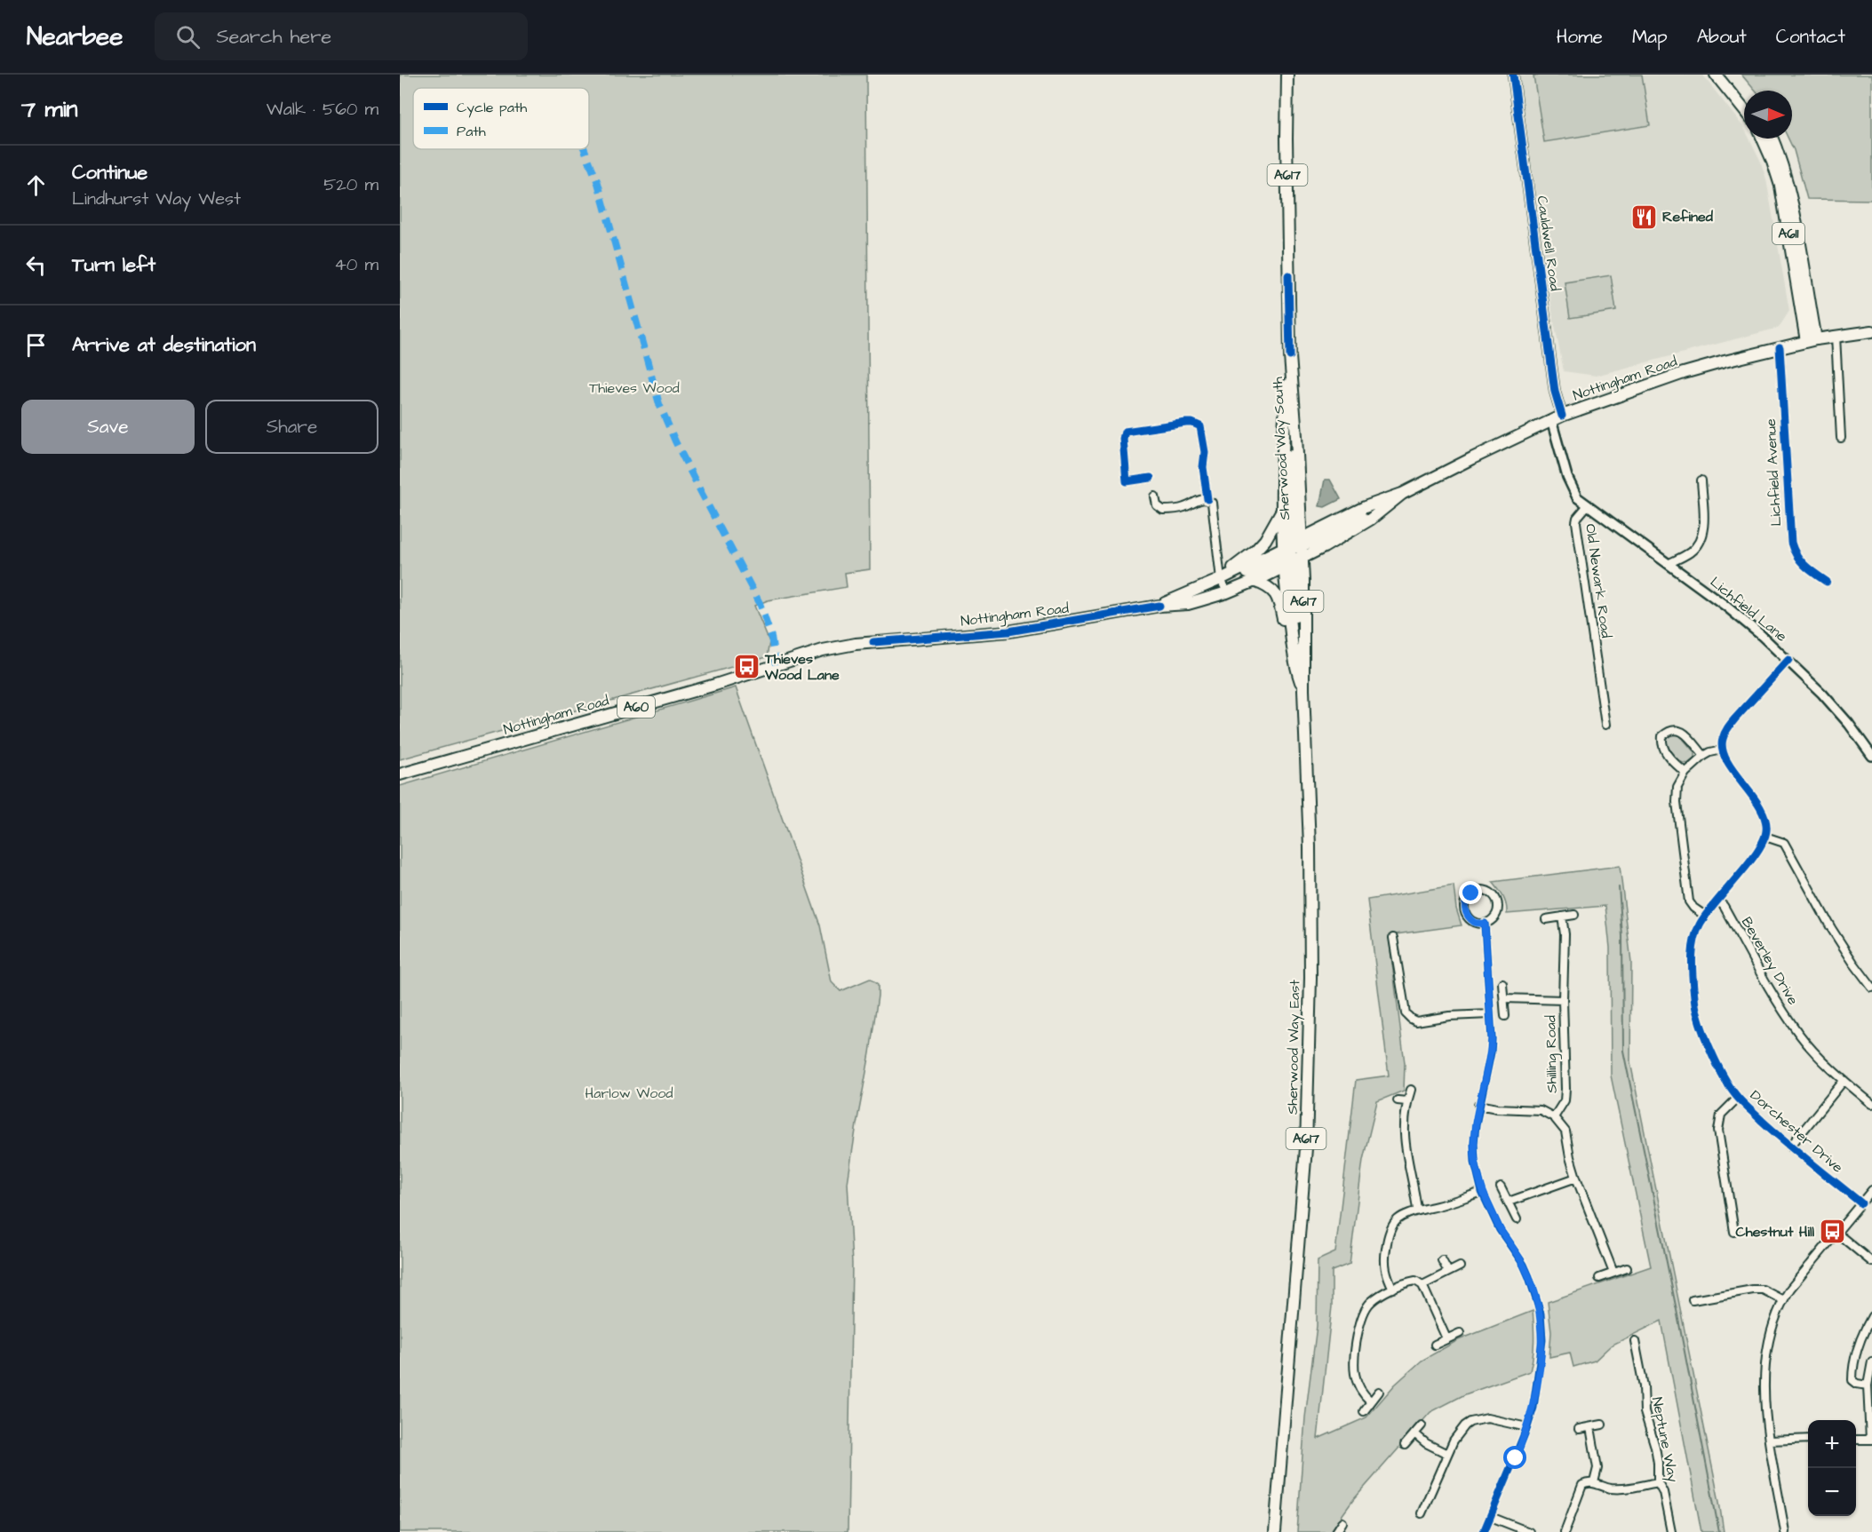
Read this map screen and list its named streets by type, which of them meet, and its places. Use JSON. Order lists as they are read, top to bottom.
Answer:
{
  "streets": {
    "main road": [
      "A617",
      "A611",
      "Nottingham Road",
      "Sherwood Way South",
      "A60",
      "Sherwood Way East"
    ],
    "street": [
      "Cauldwell Road",
      "Lichfield Avenue",
      "Old Newark Road",
      "Lichfield Lane",
      "Beverley Drive",
      "Shilling Road",
      "Dorchester Drive",
      "Neptune Way"
    ]
  },
  "crossings": [
    ["A611", "Nottingham Road"],
    ["Cauldwell Road", "Nottingham Road"],
    ["Cauldwell Road", "Old Newark Road"],
    ["Nottingham Road", "Sherwood Way South"],
    ["Nottingham Road", "Lichfield Avenue"],
    ["Nottingham Road", "Old Newark Road"],
    ["Nottingham Road", "Sherwood Way East"],
    ["Sherwood Way South", "Sherwood Way East"],
    ["Old Newark Road", "Lichfield Lane"],
    ["Beverley Drive", "Dorchester Drive"]
  ],
  "parks": ["Thieves Wood", "Harlow Wood"],
  "places": {
    "restaurant": ["Refined"],
    "bus stop": ["Thieves Wood Lane", "Chestnut Hill"]
  },
  "legend": ["Cycle path", "Path"],
  "north": "right",
  "page": {
    "header": "Nearbee",
    "search": "Search here",
    "nav": [
      "Home",
      "Map",
      "About",
      "Contact"
    ],
    "heading": ["7 min", "Walk · 560 m"],
    "list": [
      ["Continue", "Lindhurst Way West", "520 m"],
      ["Turn left", "40 m"],
      "Arrive at destination"
    ],
    "buttons": ["Save", "Share"],
    "map_buttons": ["+", "−"]
  }
}
